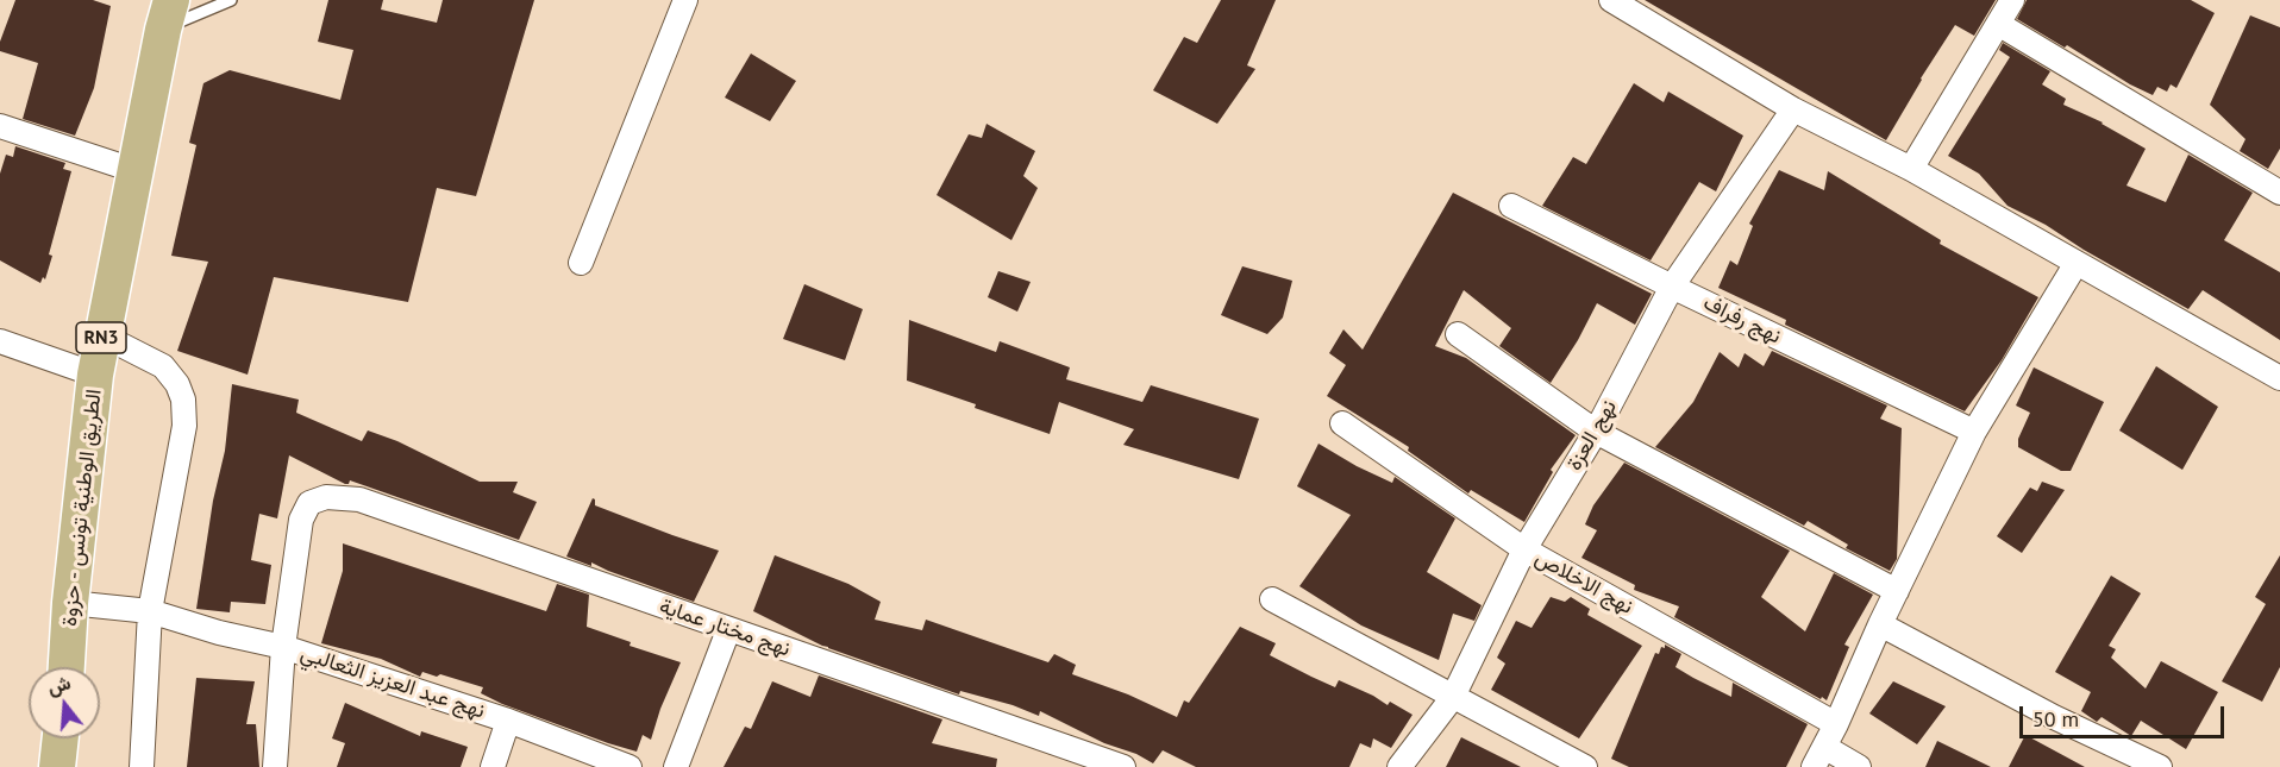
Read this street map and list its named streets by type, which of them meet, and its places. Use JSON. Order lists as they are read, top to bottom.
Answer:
{
  "streets": {
    "main road": ["RN3", "الطريق الوطنية تونس - حزوة"],
    "street": [
      "نهج رفراف",
      "نهج العزة",
      "نهج الاخلاص",
      "نهج مختار عماية",
      "نهج عبد العزيز الثعالبي"
    ]
  },
  "crossings": [
    ["نهج رفراف", "نهج العزة"],
    ["نهج العزة", "نهج الاخلاص"],
    ["الطريق الوطنية تونس - حزوة", "نهج عبد العزيز الثعالبي"],
    ["نهج مختار عماية", "نهج عبد العزيز الثعالبي"]
  ],
  "scale_bar": "50 m",
  "north": "top"
}
